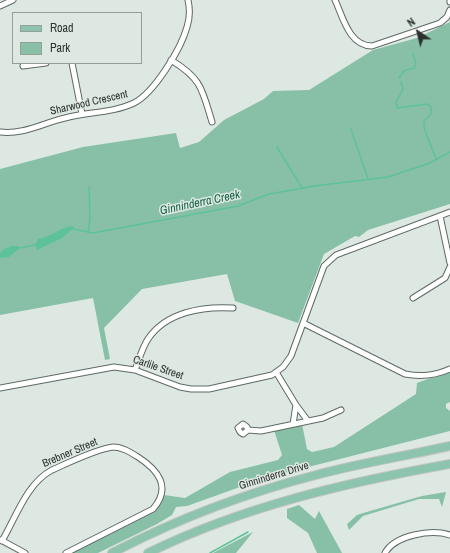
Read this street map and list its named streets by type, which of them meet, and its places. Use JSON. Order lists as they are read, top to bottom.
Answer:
{
  "streets": {
    "main road": ["Ginninderra Drive"],
    "street": ["Sharwood Crescent", "Carlile Street", "Brebner Street"]
  },
  "water": ["Ginninderra Creek"],
  "legend": ["Road", "Park"],
  "north": "top left"
}
